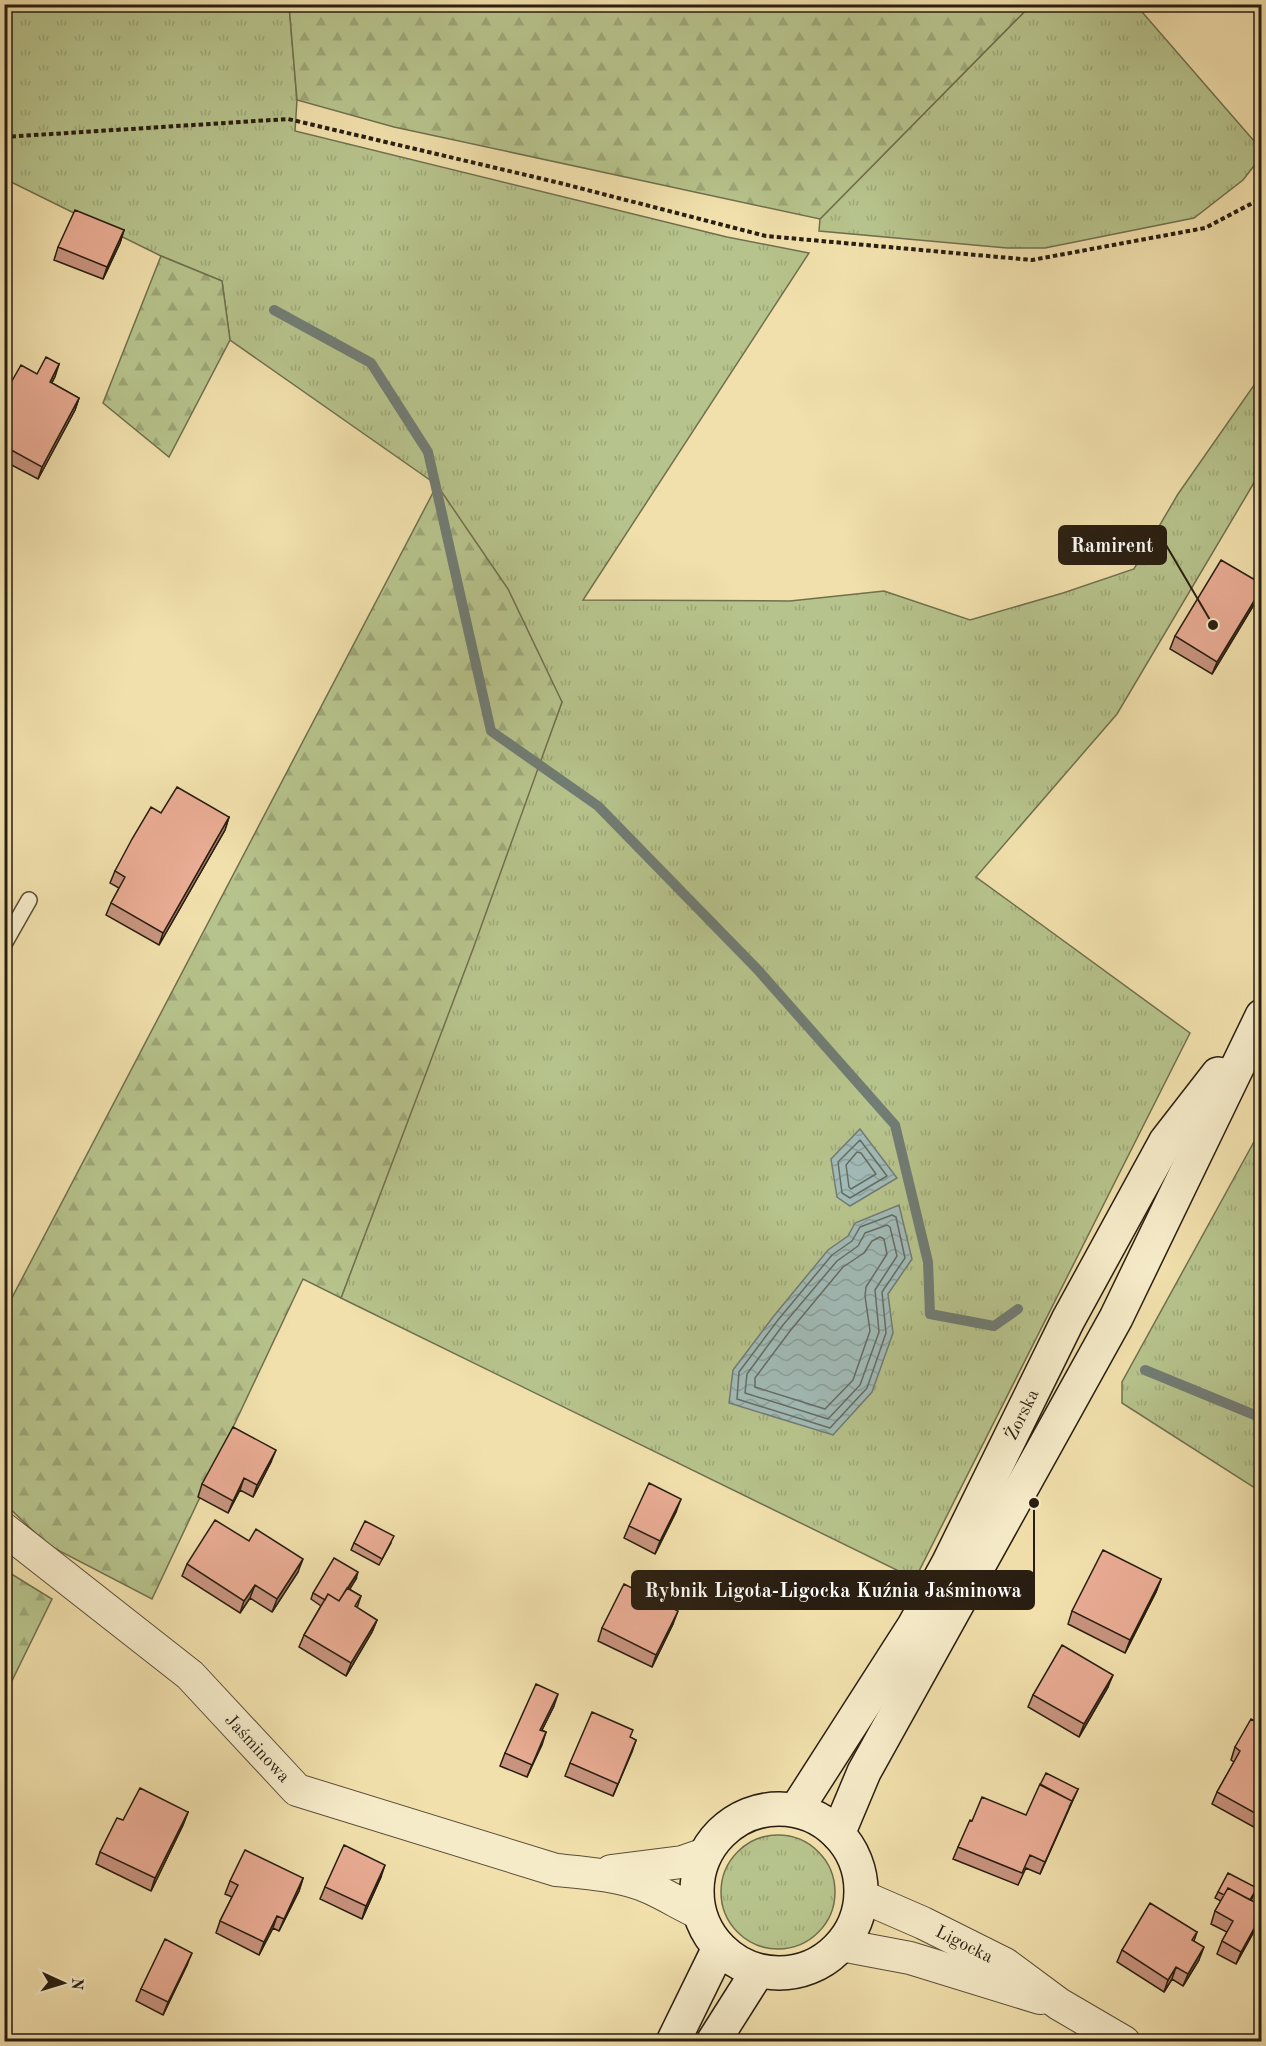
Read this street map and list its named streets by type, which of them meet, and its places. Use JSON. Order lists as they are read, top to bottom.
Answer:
{
  "streets": {
    "main road": ["Żorska"],
    "street": ["Jaśminowa", "Ligocka"]
  },
  "crossings": [
    ["Żorska", "Jaśminowa"],
    ["Żorska", "Ligocka"],
    ["Jaśminowa", "Ligocka"]
  ],
  "places": ["Ramirent", "Rybnik Ligota-Ligocka Kuźnia Jaśminowa"],
  "north": "right"
}
